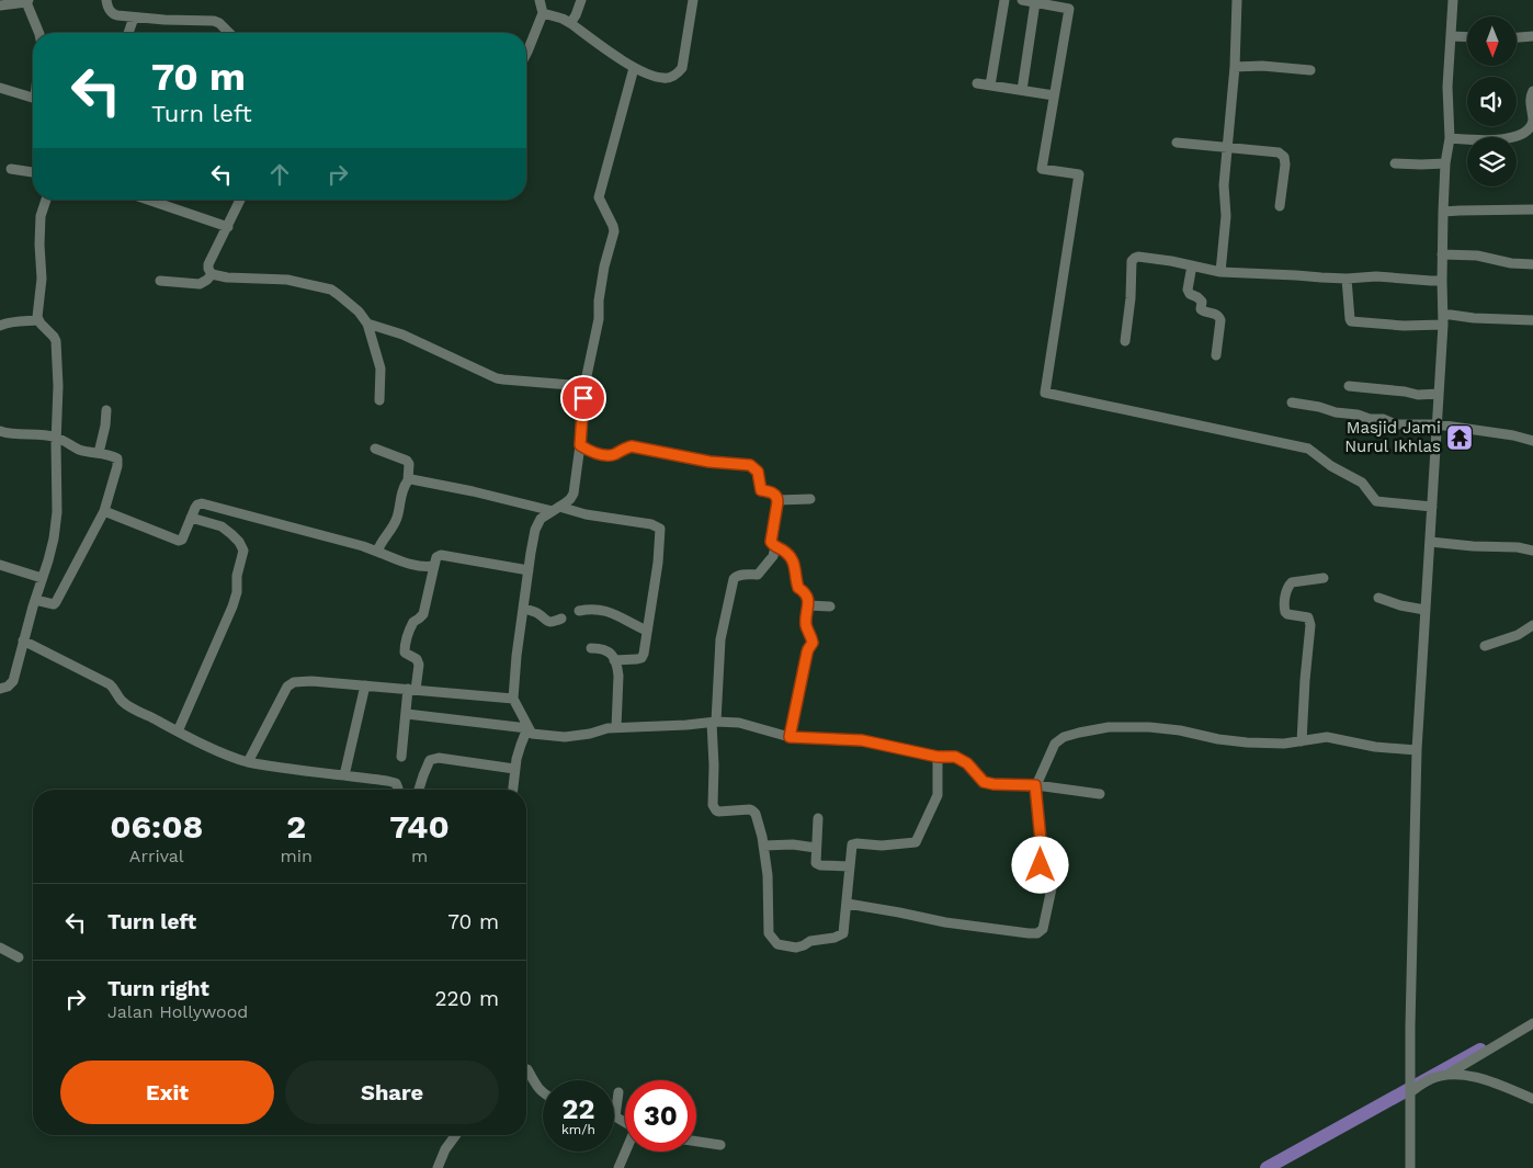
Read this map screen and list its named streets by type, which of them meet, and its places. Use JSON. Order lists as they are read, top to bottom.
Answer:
{
  "places": {
    "temple": ["Masjid Jami Nurul Ikhlas"]
  },
  "north": "bottom",
  "page": {
    "turn": ["70 m", "Turn left"],
    "eta": [
      "06:08",
      "Arrival",
      "2",
      "min",
      "740",
      "m"
    ],
    "list": [
      {
        "name": "Turn left",
        "value": "70 m"
      },
      {
        "name": "Turn right",
        "note": "Jalan Hollywood",
        "value": "220 m"
      }
    ],
    "buttons": ["Exit", "Share"],
    "speed": "22 km/h",
    "limit": "30"
  }
}
